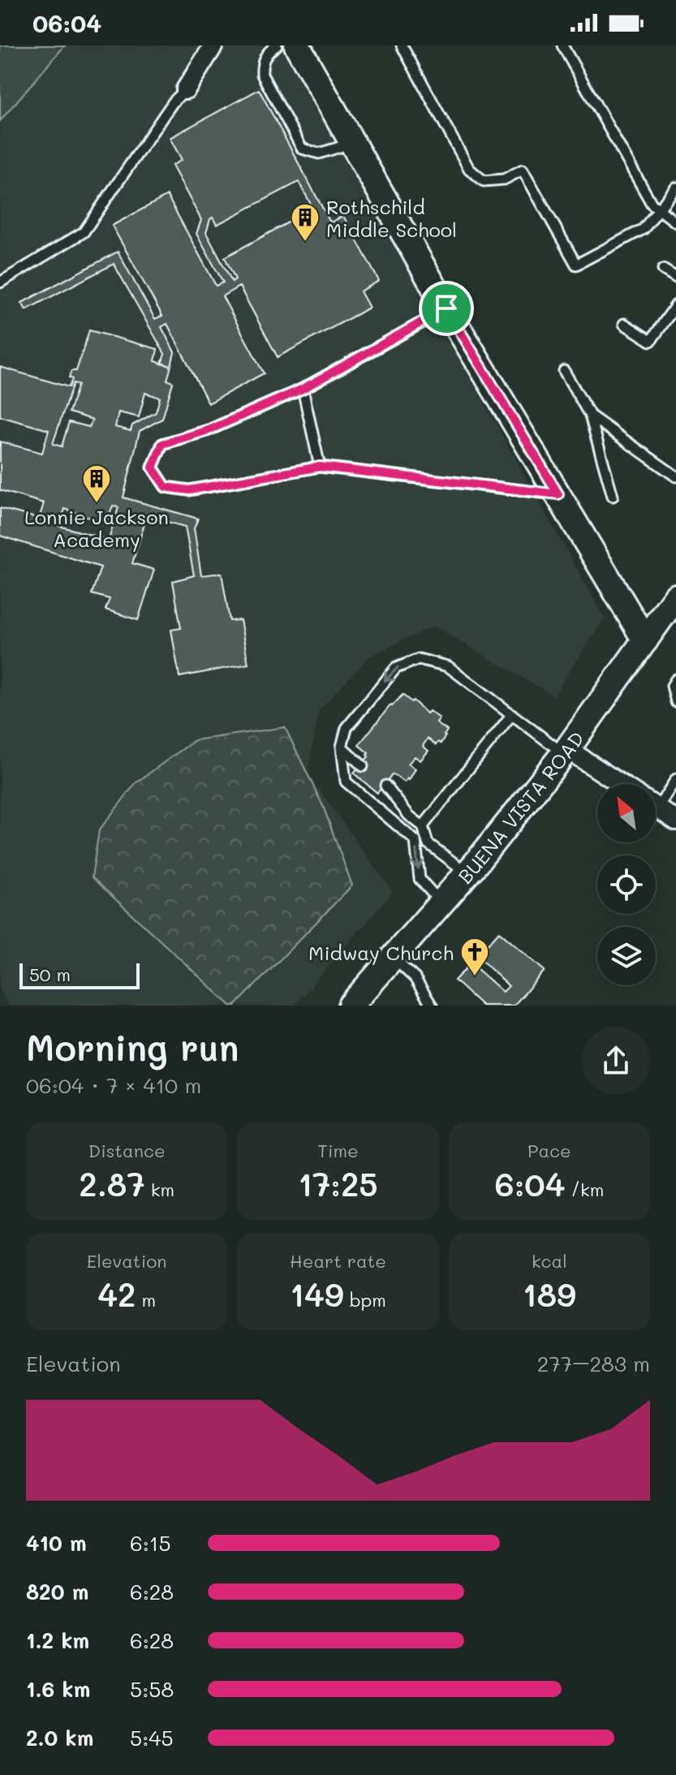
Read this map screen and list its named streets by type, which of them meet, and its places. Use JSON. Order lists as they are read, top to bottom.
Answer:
{
  "streets": {
    "street": ["BUENA VISTA ROAD"]
  },
  "places": {
    "building": ["Rothschild Middle School", "Lonnie Jackson Academy"],
    "church": ["Midway Church"]
  },
  "scale_bar": "50 m",
  "north": "top left",
  "page": {
    "status": "06:04",
    "scale": "50 m",
    "heading": ["Morning run", "06:04 · 7 × 410 m"],
    "stats": [
      ["Distance", "2.87 km"],
      ["Time", "17:25"],
      ["Pace", "6:04 /km"],
      ["Elevation", "42 m"],
      ["Heart rate", "149 bpm"],
      ["kcal", "189"]
    ],
    "chart": ["Elevation", "277–283 m"],
    "list": [
      {
        "name": "410 m",
        "note": "6:15"
      },
      {
        "name": "820 m",
        "note": "6:28"
      },
      {
        "name": "1.2 km",
        "note": "6:28"
      },
      {
        "name": "1.6 km",
        "note": "5:58"
      },
      {
        "name": "2.0 km",
        "note": "5:45"
      }
    ]
  }
}
